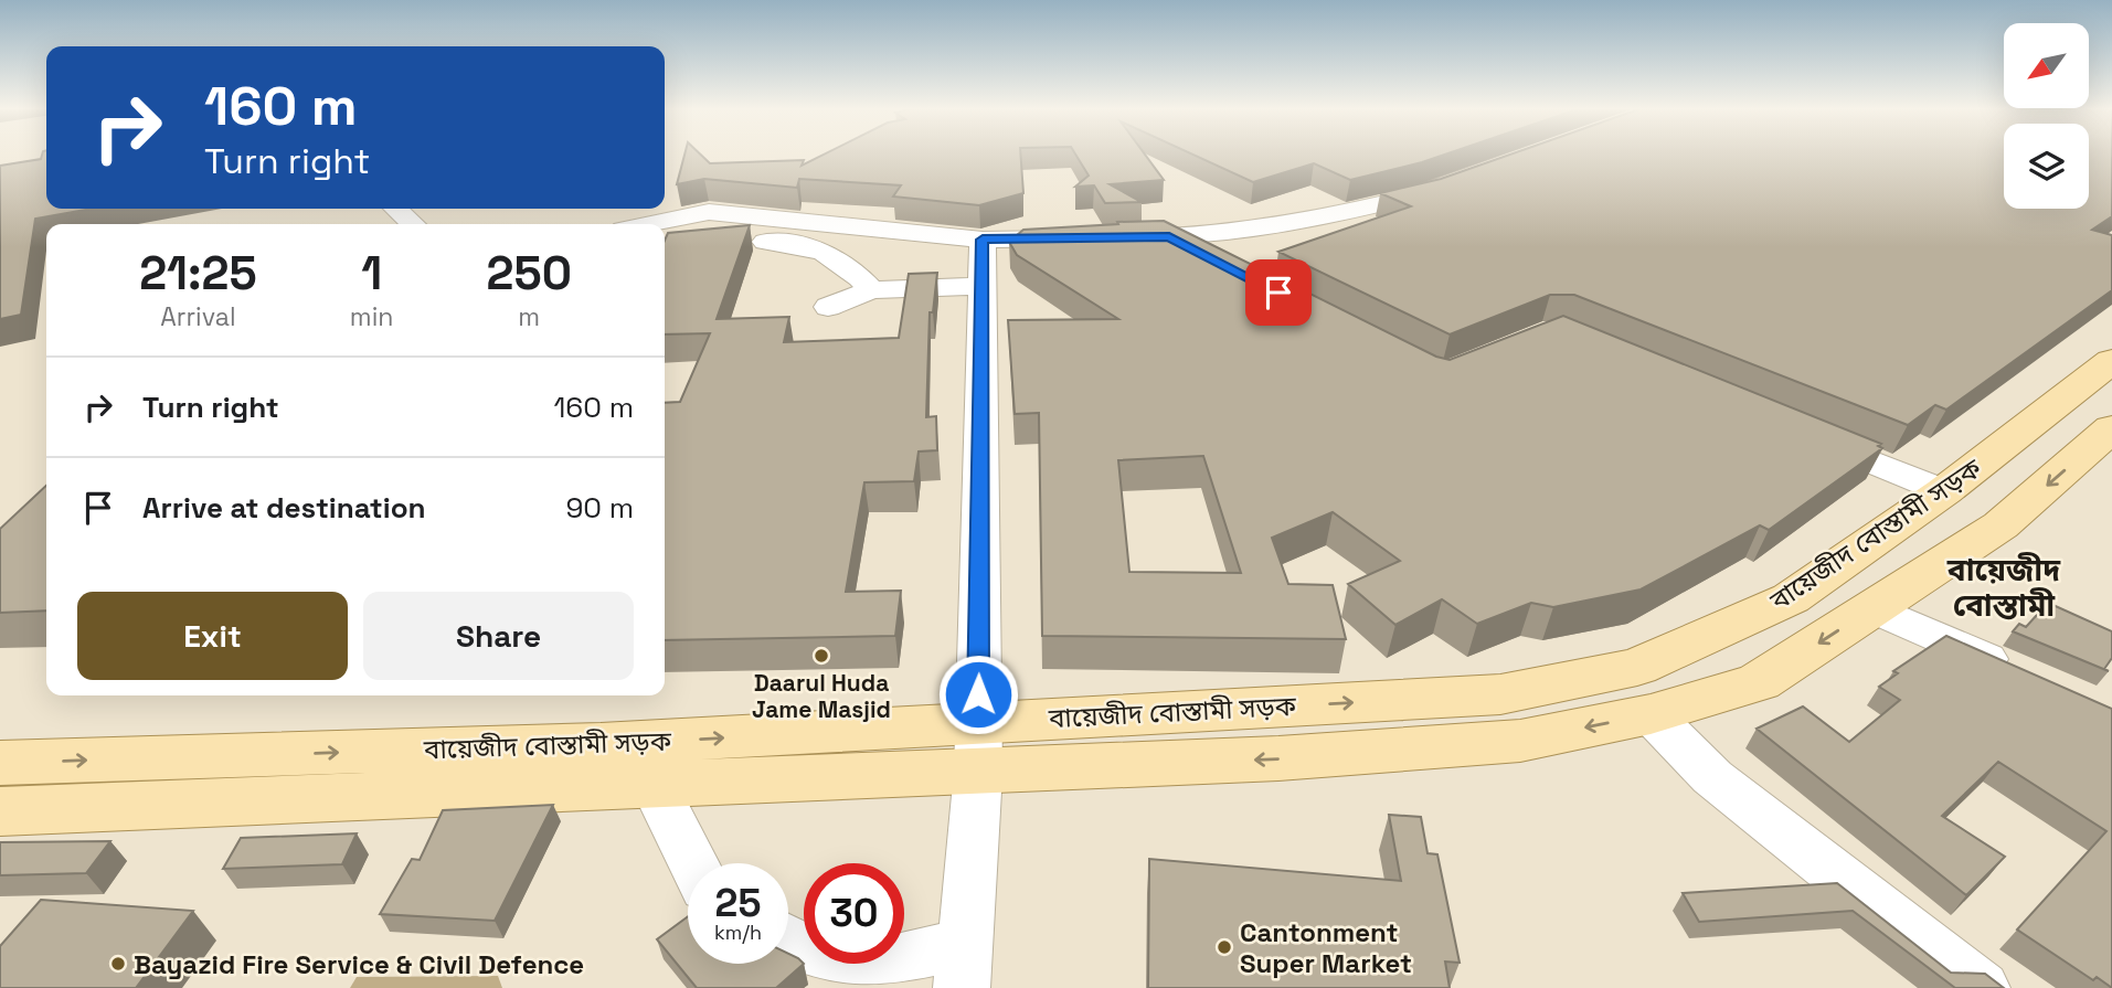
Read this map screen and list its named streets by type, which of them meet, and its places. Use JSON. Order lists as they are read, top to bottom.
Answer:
{
  "streets": {
    "main road": ["বায়েজীদ বোস্তামী সড়ক"]
  },
  "districts": ["বায়েজীদ বোস্তামী"],
  "places": ["Daarul Huda Jame Masjid", "Cantonment Super Market", "Bayazid Fire Service & Civil Defence"],
  "north": "bottom left",
  "page": {
    "turn": ["160 m", "Turn right"],
    "eta": [
      "21:25",
      "Arrival",
      "1",
      "min",
      "250",
      "m"
    ],
    "list": [
      {
        "name": "Turn right",
        "value": "160 m"
      },
      {
        "name": "Arrive at destination",
        "value": "90 m"
      }
    ],
    "buttons": ["Exit", "Share"],
    "speed": "25 km/h",
    "limit": "30"
  }
}
